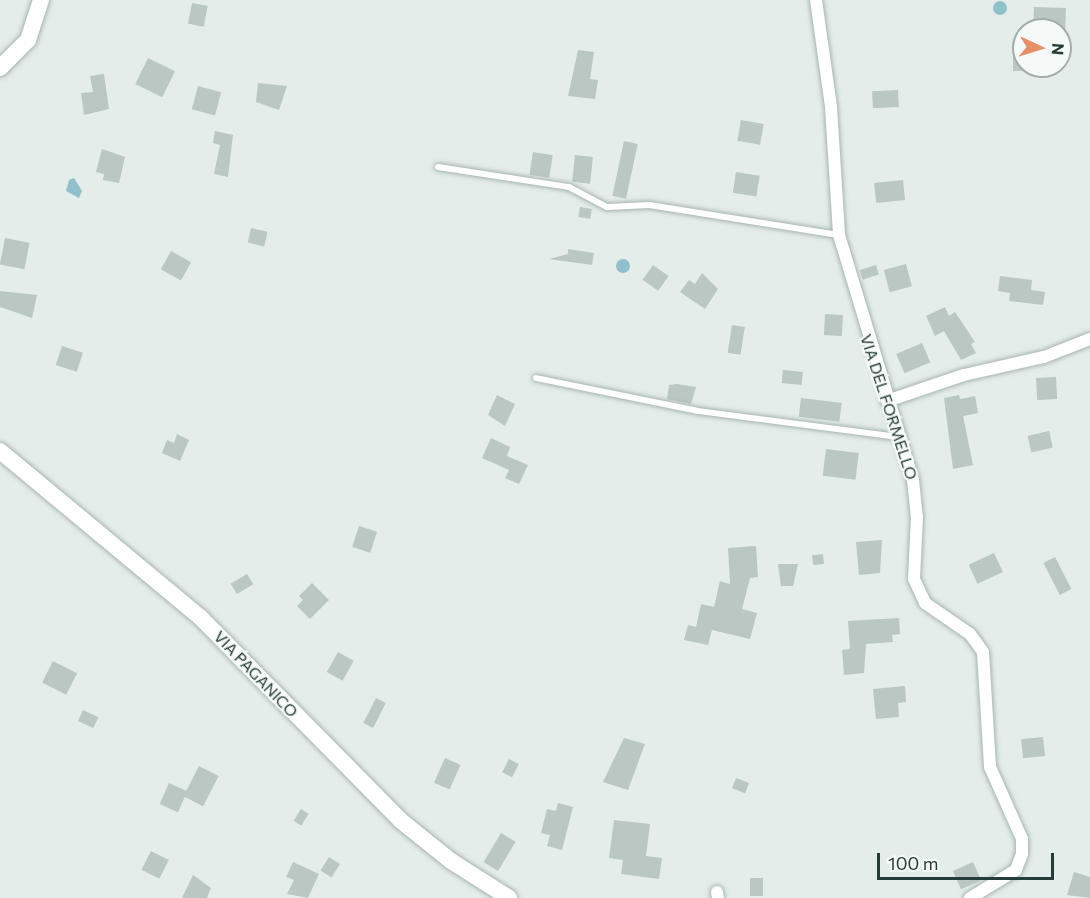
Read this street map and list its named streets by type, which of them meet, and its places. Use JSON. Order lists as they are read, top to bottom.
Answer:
{
  "streets": {
    "street": ["VIA DEL FORMELLO", "VIA PAGANICO"]
  },
  "scale_bar": "100 m",
  "north": "right"
}
